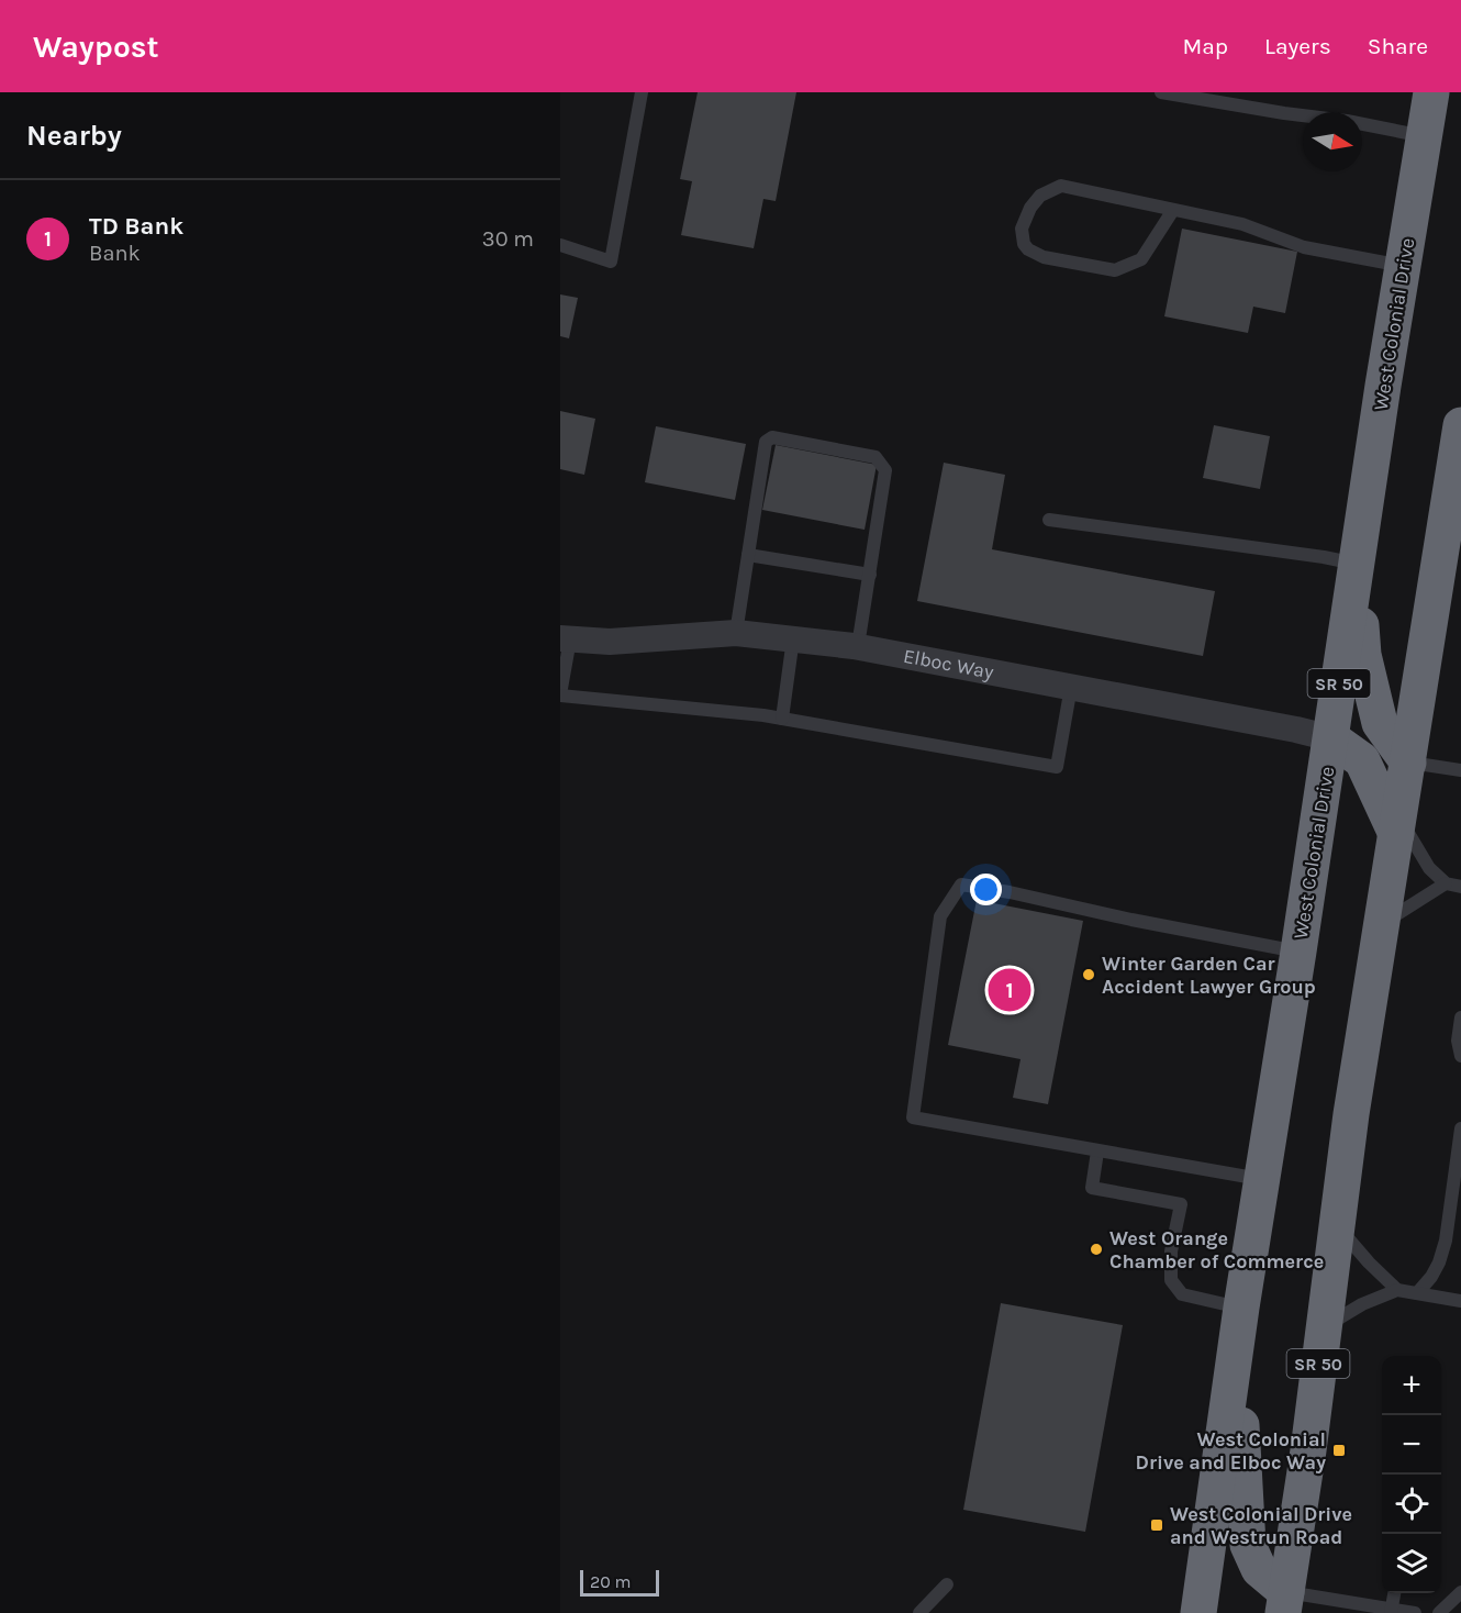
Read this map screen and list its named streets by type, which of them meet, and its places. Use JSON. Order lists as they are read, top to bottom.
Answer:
{
  "streets": {
    "highway": ["West Colonial Drive", "SR 50"],
    "street": ["Elboc Way"]
  },
  "crossings": [
    ["West Colonial Drive", "Elboc Way"]
  ],
  "places": {
    "other": ["Winter Garden Car Accident Lawyer Group", "West Orange Chamber of Commerce"],
    "transit": ["West Colonial Drive and Elboc Way", "West Colonial Drive and Westrun Road"]
  },
  "scale_bar": "20 m",
  "north": "right",
  "page": {
    "header": "Waypost",
    "nav": ["Map", "Layers", "Share"],
    "heading": "Nearby",
    "list": [
      {
        "mark": "1",
        "name": "TD Bank",
        "note": "Bank",
        "value": "30 m"
      }
    ],
    "pins": "1",
    "map_buttons": ["+", "−"],
    "scale": "20 m"
  }
}
